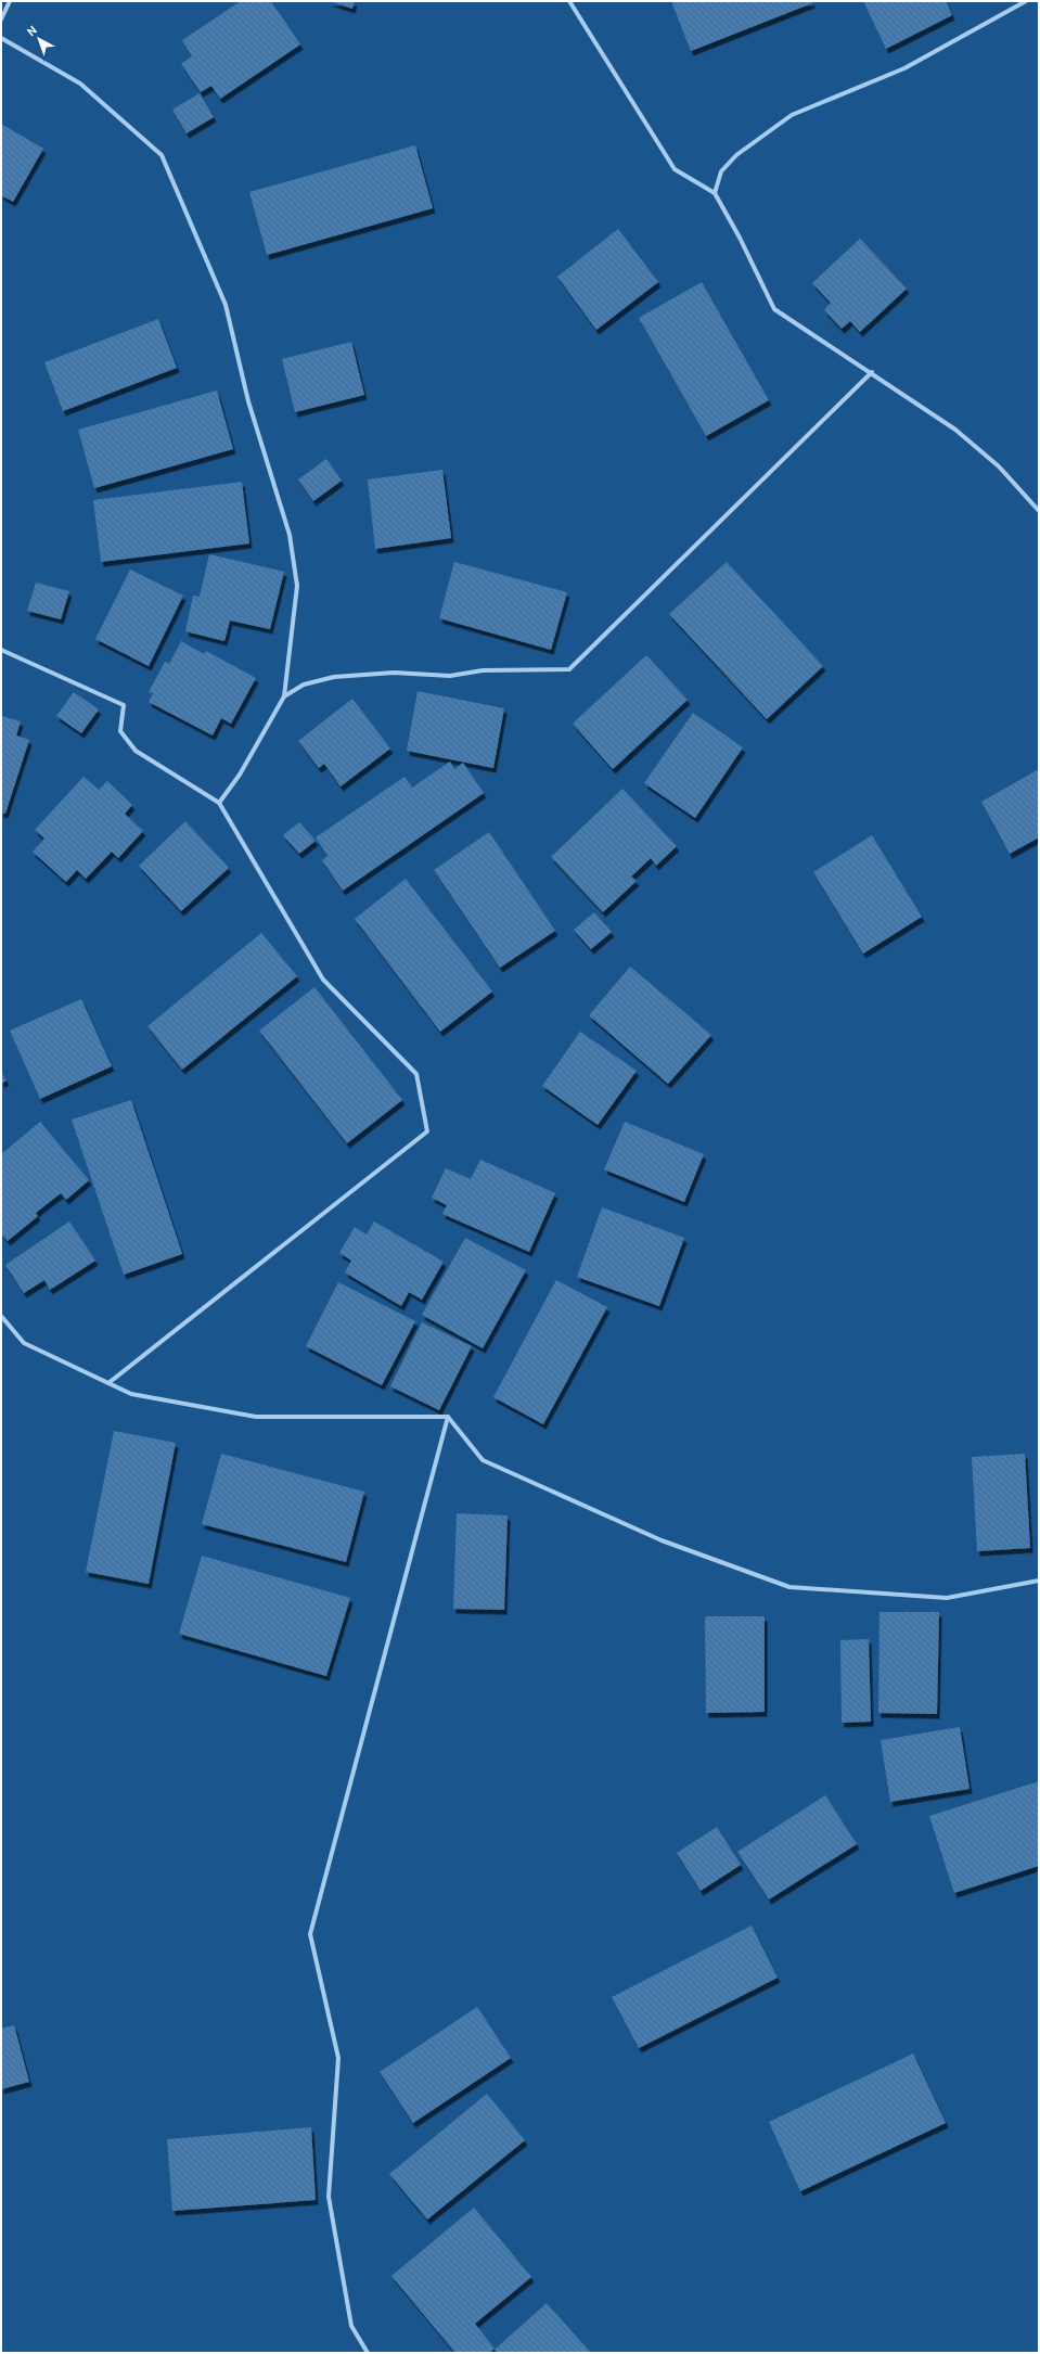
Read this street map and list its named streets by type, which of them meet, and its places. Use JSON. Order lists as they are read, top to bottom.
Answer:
{
  "north": "top left"
}
